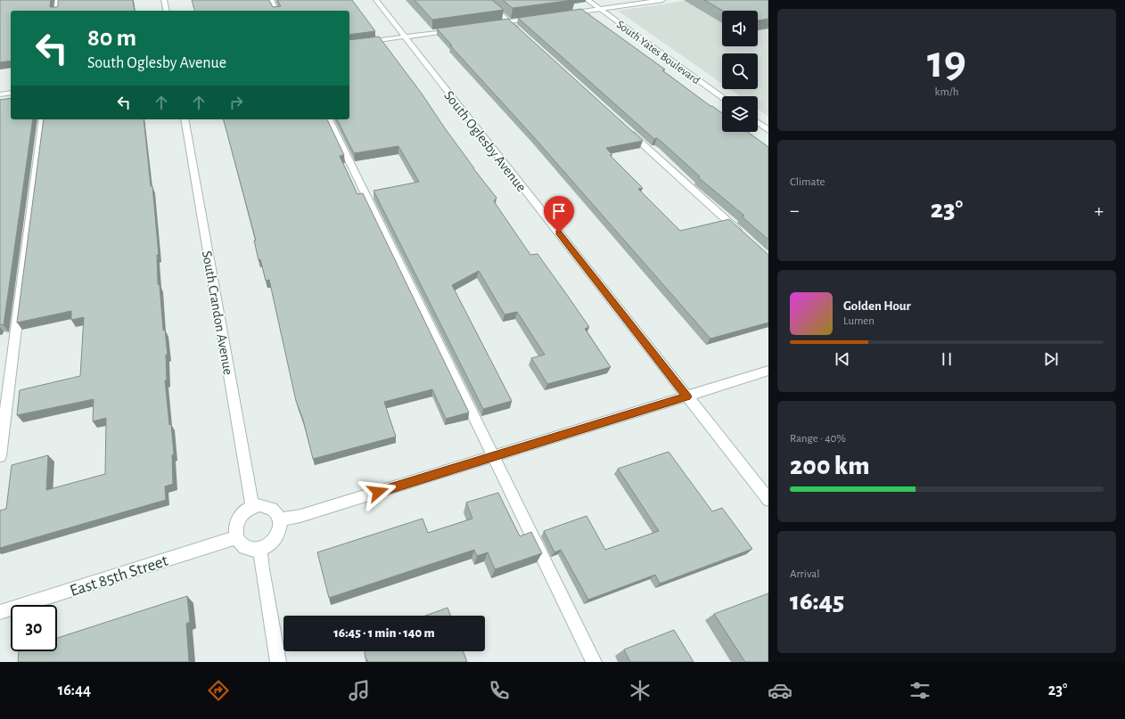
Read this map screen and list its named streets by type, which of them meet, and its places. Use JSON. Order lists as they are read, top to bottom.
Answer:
{
  "streets": {
    "street": [
      "South Yates Boulevard",
      "South Oglesby Avenue",
      "South Crandon Avenue",
      "East 85th Street"
    ]
  },
  "crossings": [
    ["South Crandon Avenue", "East 85th Street"]
  ],
  "page": {
    "tile": [
      ["19", "km/h"],
      "Climate",
      ["Range · 40%", "200 km"],
      ["Arrival", "16:45"]
    ],
    "turn": ["80 m", "South Oglesby Avenue"],
    "heat": ["−", "23°", "+"],
    "song": ["Golden Hour", "Lumen"],
    "limit": "30",
    "trip": "16:45 · 1 min · 140 m",
    "tabs": ["16:44", "23°"]
  }
}
